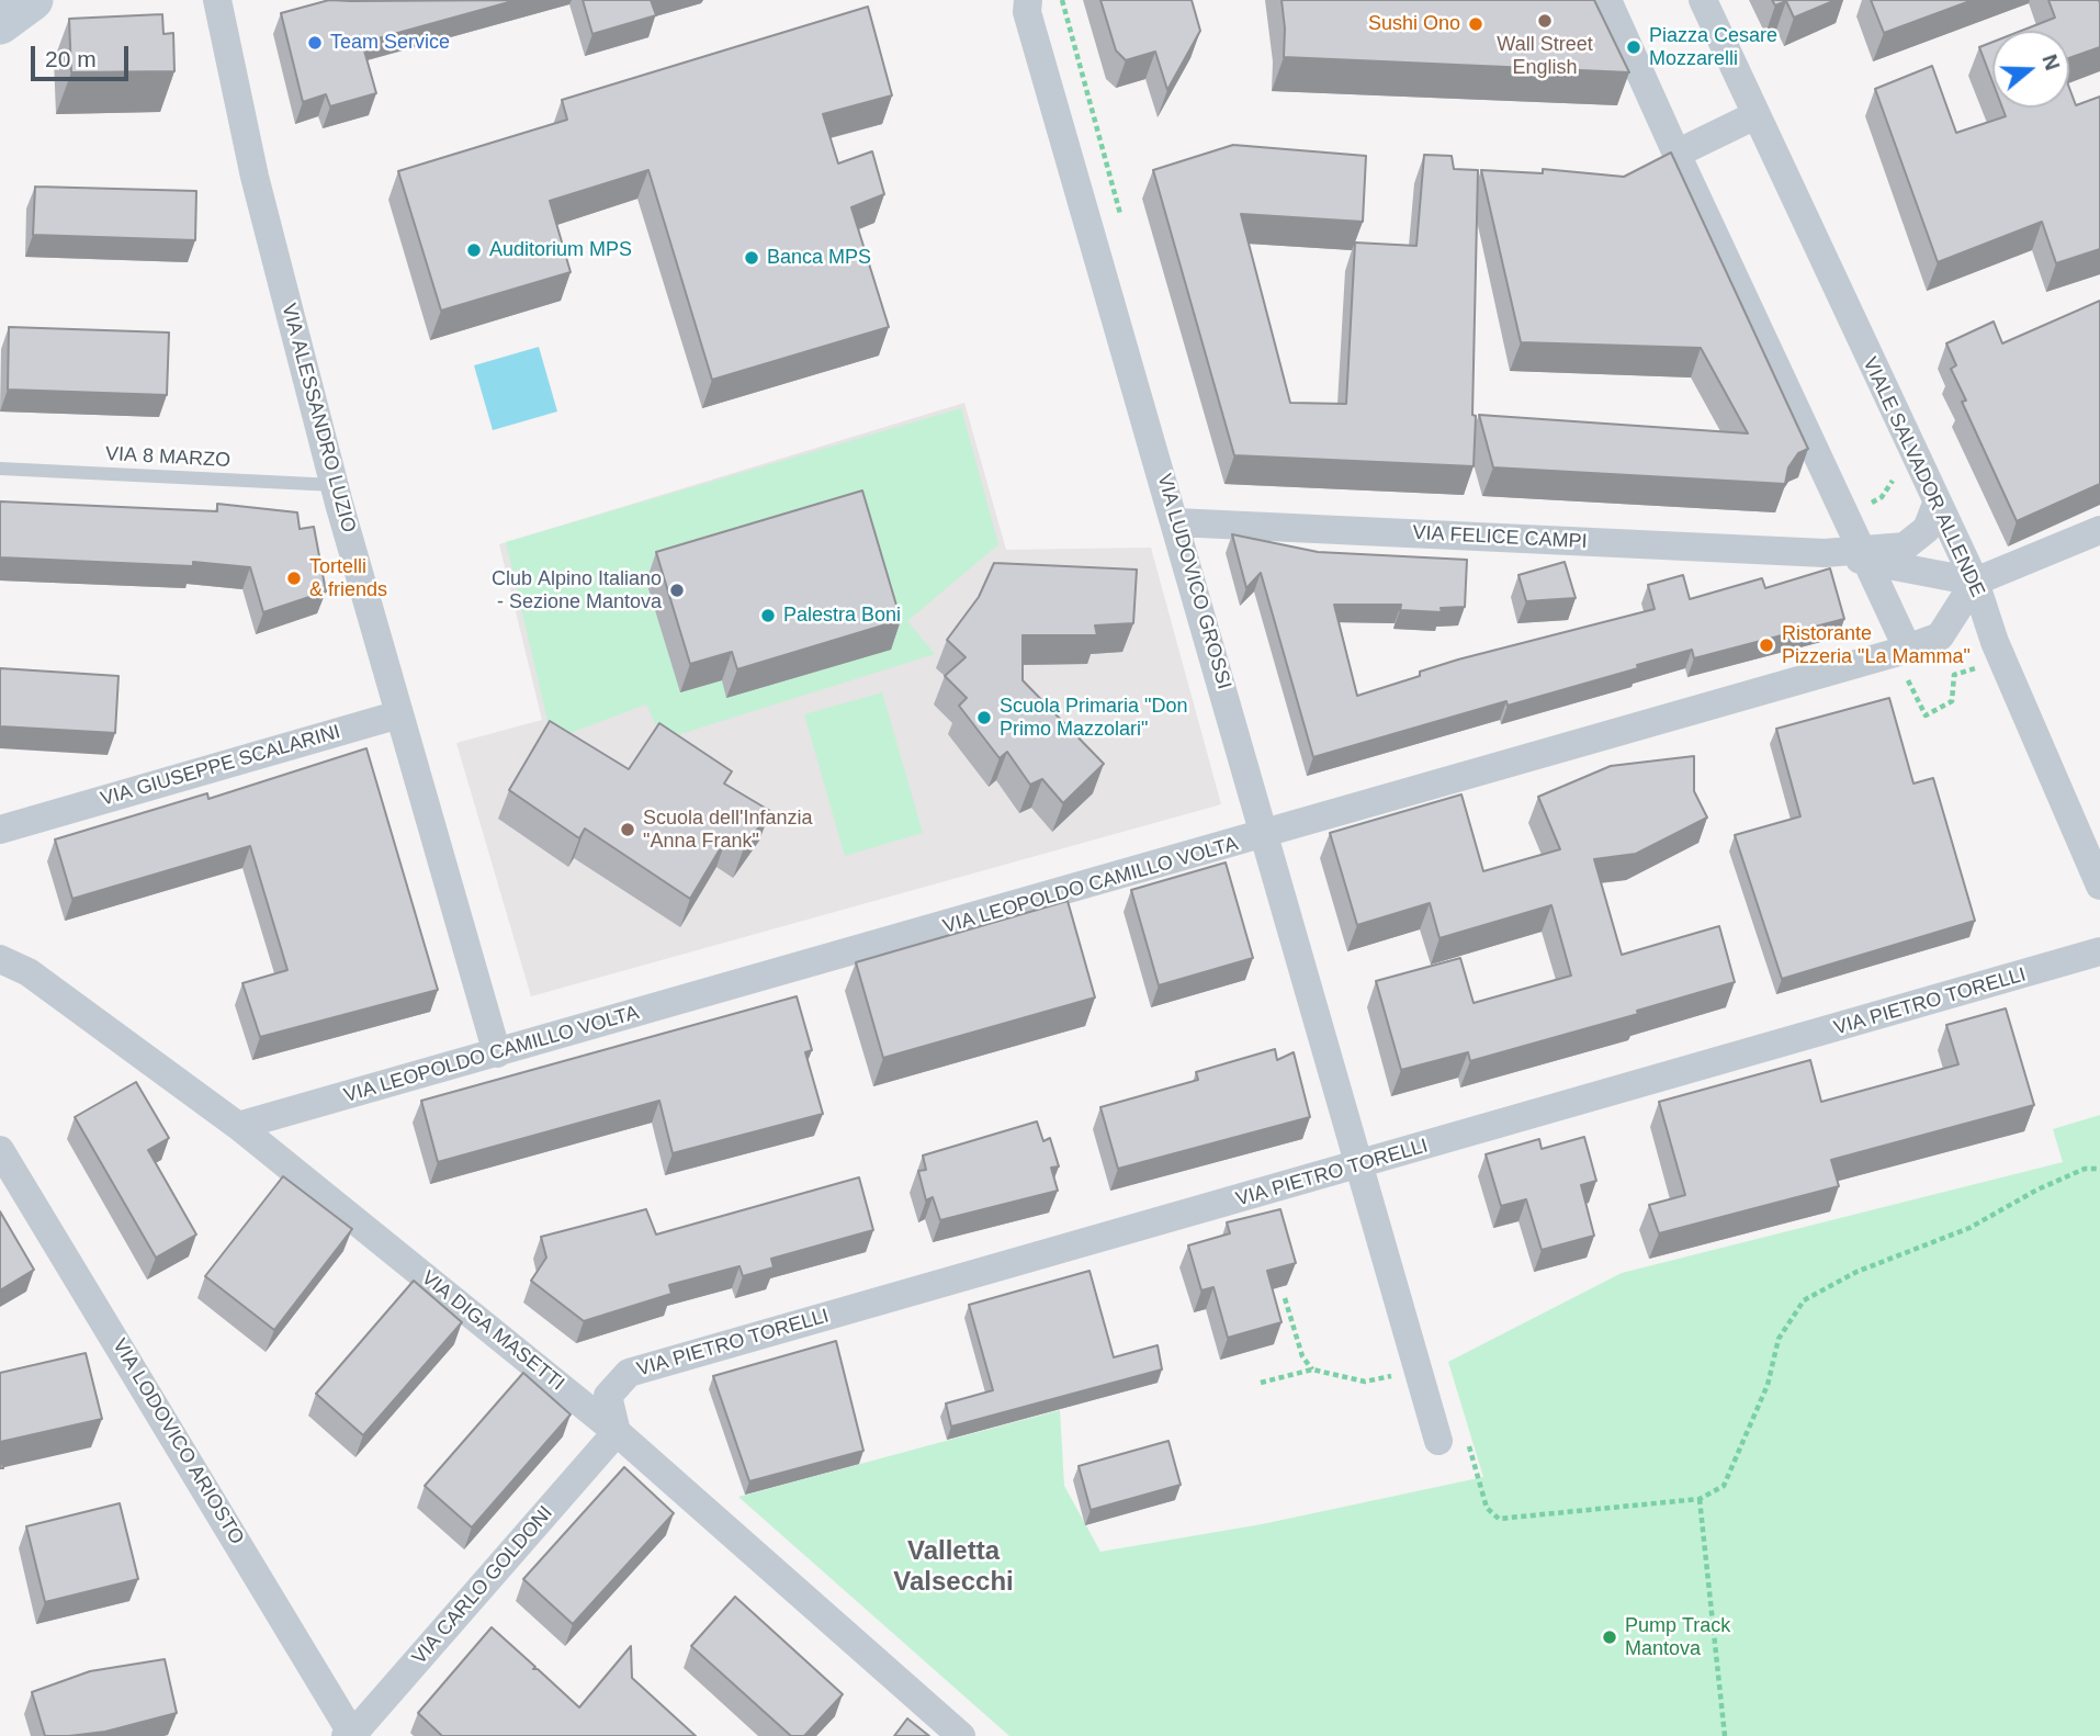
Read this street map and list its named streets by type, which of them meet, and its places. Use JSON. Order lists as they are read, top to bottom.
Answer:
{
  "streets": {
    "street": [
      "VIA ALESSANDRO LUZIO",
      "VIALE SALVADOR ALLENDE",
      "VIA FELICE CAMPI",
      "VIA LUDOVICO GROSSI",
      "VIA GIUSEPPE SCALARINI",
      "VIA LEOPOLDO CAMILLO VOLTA",
      "VIA PIETRO TORELLI",
      "VIA DIGA MASETTI",
      "VIA LODOVICO ARIOSTO",
      "VIA CARLO GOLDONI"
    ],
    "lane": ["VIA 8 MARZO"]
  },
  "crossings": [
    ["VIA ALESSANDRO LUZIO", "VIA 8 MARZO"],
    ["VIA ALESSANDRO LUZIO", "VIA GIUSEPPE SCALARINI"],
    ["VIA ALESSANDRO LUZIO", "VIA LEOPOLDO CAMILLO VOLTA"],
    ["VIALE SALVADOR ALLENDE", "VIA FELICE CAMPI"],
    ["VIALE SALVADOR ALLENDE", "VIA LEOPOLDO CAMILLO VOLTA"],
    ["VIA FELICE CAMPI", "VIA LUDOVICO GROSSI"],
    ["VIA LUDOVICO GROSSI", "VIA LEOPOLDO CAMILLO VOLTA"],
    ["VIA LUDOVICO GROSSI", "VIA PIETRO TORELLI"],
    ["VIA LEOPOLDO CAMILLO VOLTA", "VIA DIGA MASETTI"],
    ["VIA PIETRO TORELLI", "VIA DIGA MASETTI"],
    ["VIA PIETRO TORELLI", "VIA CARLO GOLDONI"],
    ["VIA DIGA MASETTI", "VIA CARLO GOLDONI"],
    ["VIA LODOVICO ARIOSTO", "VIA CARLO GOLDONI"]
  ],
  "districts": ["Valletta Valsecchi"],
  "places": [
    "Wall Street English",
    "Sushi Ono",
    "Team Service",
    "Piazza Cesare Mozzarelli",
    "Auditorium MPS",
    "Banca MPS",
    "Tortelli & friends",
    "Club Alpino Italiano - Sezione Mantova",
    "Palestra Boni",
    "Ristorante Pizzeria \"La Mamma\"",
    "Scuola Primaria \"Don Primo Mazzolari\"",
    "Scuola dell'Infanzia \"Anna Frank\"",
    "Pump Track Mantova"
  ],
  "scale_bar": "20 m",
  "north": "right"
}
